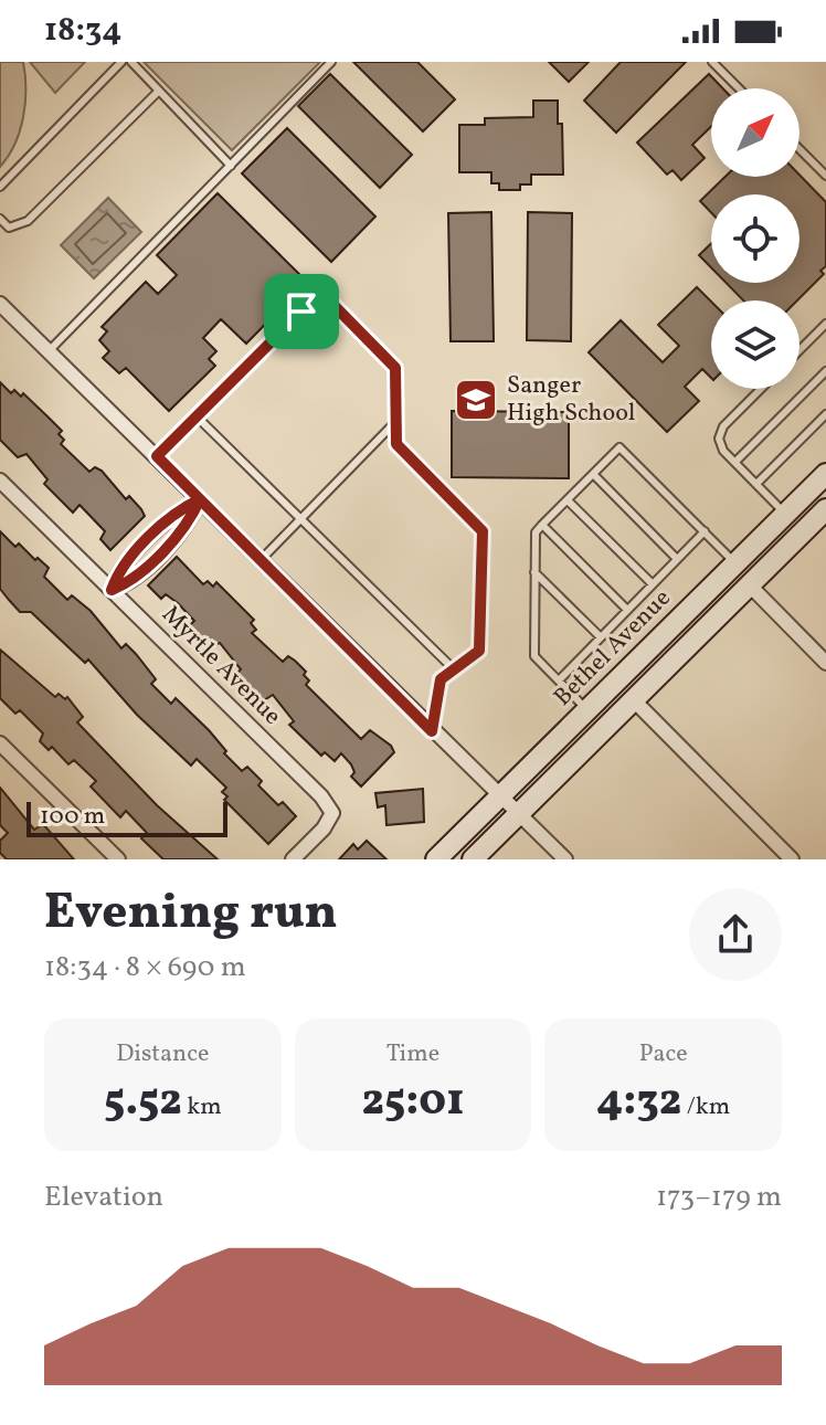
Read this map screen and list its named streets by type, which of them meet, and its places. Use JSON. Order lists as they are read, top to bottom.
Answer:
{
  "streets": {
    "main road": ["Bethel Avenue"],
    "street": ["Myrtle Avenue"]
  },
  "places": {
    "school or university": ["Sanger High School"]
  },
  "scale_bar": "100 m",
  "north": "top right",
  "page": {
    "status": "18:34",
    "scale": "100 m",
    "heading": ["Evening run", "18:34 · 8 × 690 m"],
    "stats": [
      ["Distance", "5.52 km"],
      ["Time", "25:01"],
      ["Pace", "4:32 /km"]
    ],
    "chart": ["Elevation", "173–179 m"]
  }
}
